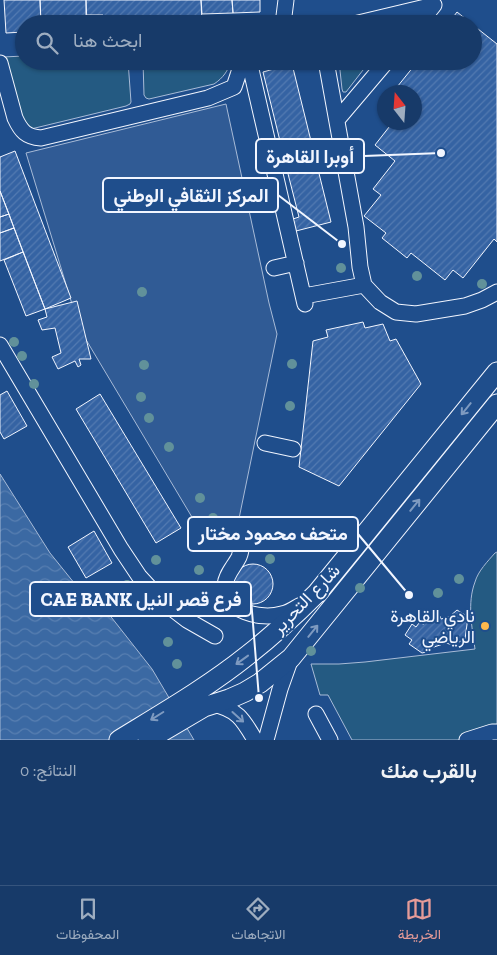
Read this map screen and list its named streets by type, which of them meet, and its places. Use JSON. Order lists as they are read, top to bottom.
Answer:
{
  "streets": {
    "main road": ["شارع التحرير"]
  },
  "places": [
    "أوبرا القاهرة",
    "المركز الثقافي الوطني",
    "متحف محمود مختار",
    "نادي القاهرة الرياضي",
    "CAE BANK فرع قصر النيل"
  ],
  "north": "top",
  "page": {
    "search": "ابحث هنا",
    "heading": ["بالقرب منك", "النتائج: 0"],
    "nav": ["الخريطة", "الاتجاهات", "المحفوظات"]
  }
}
